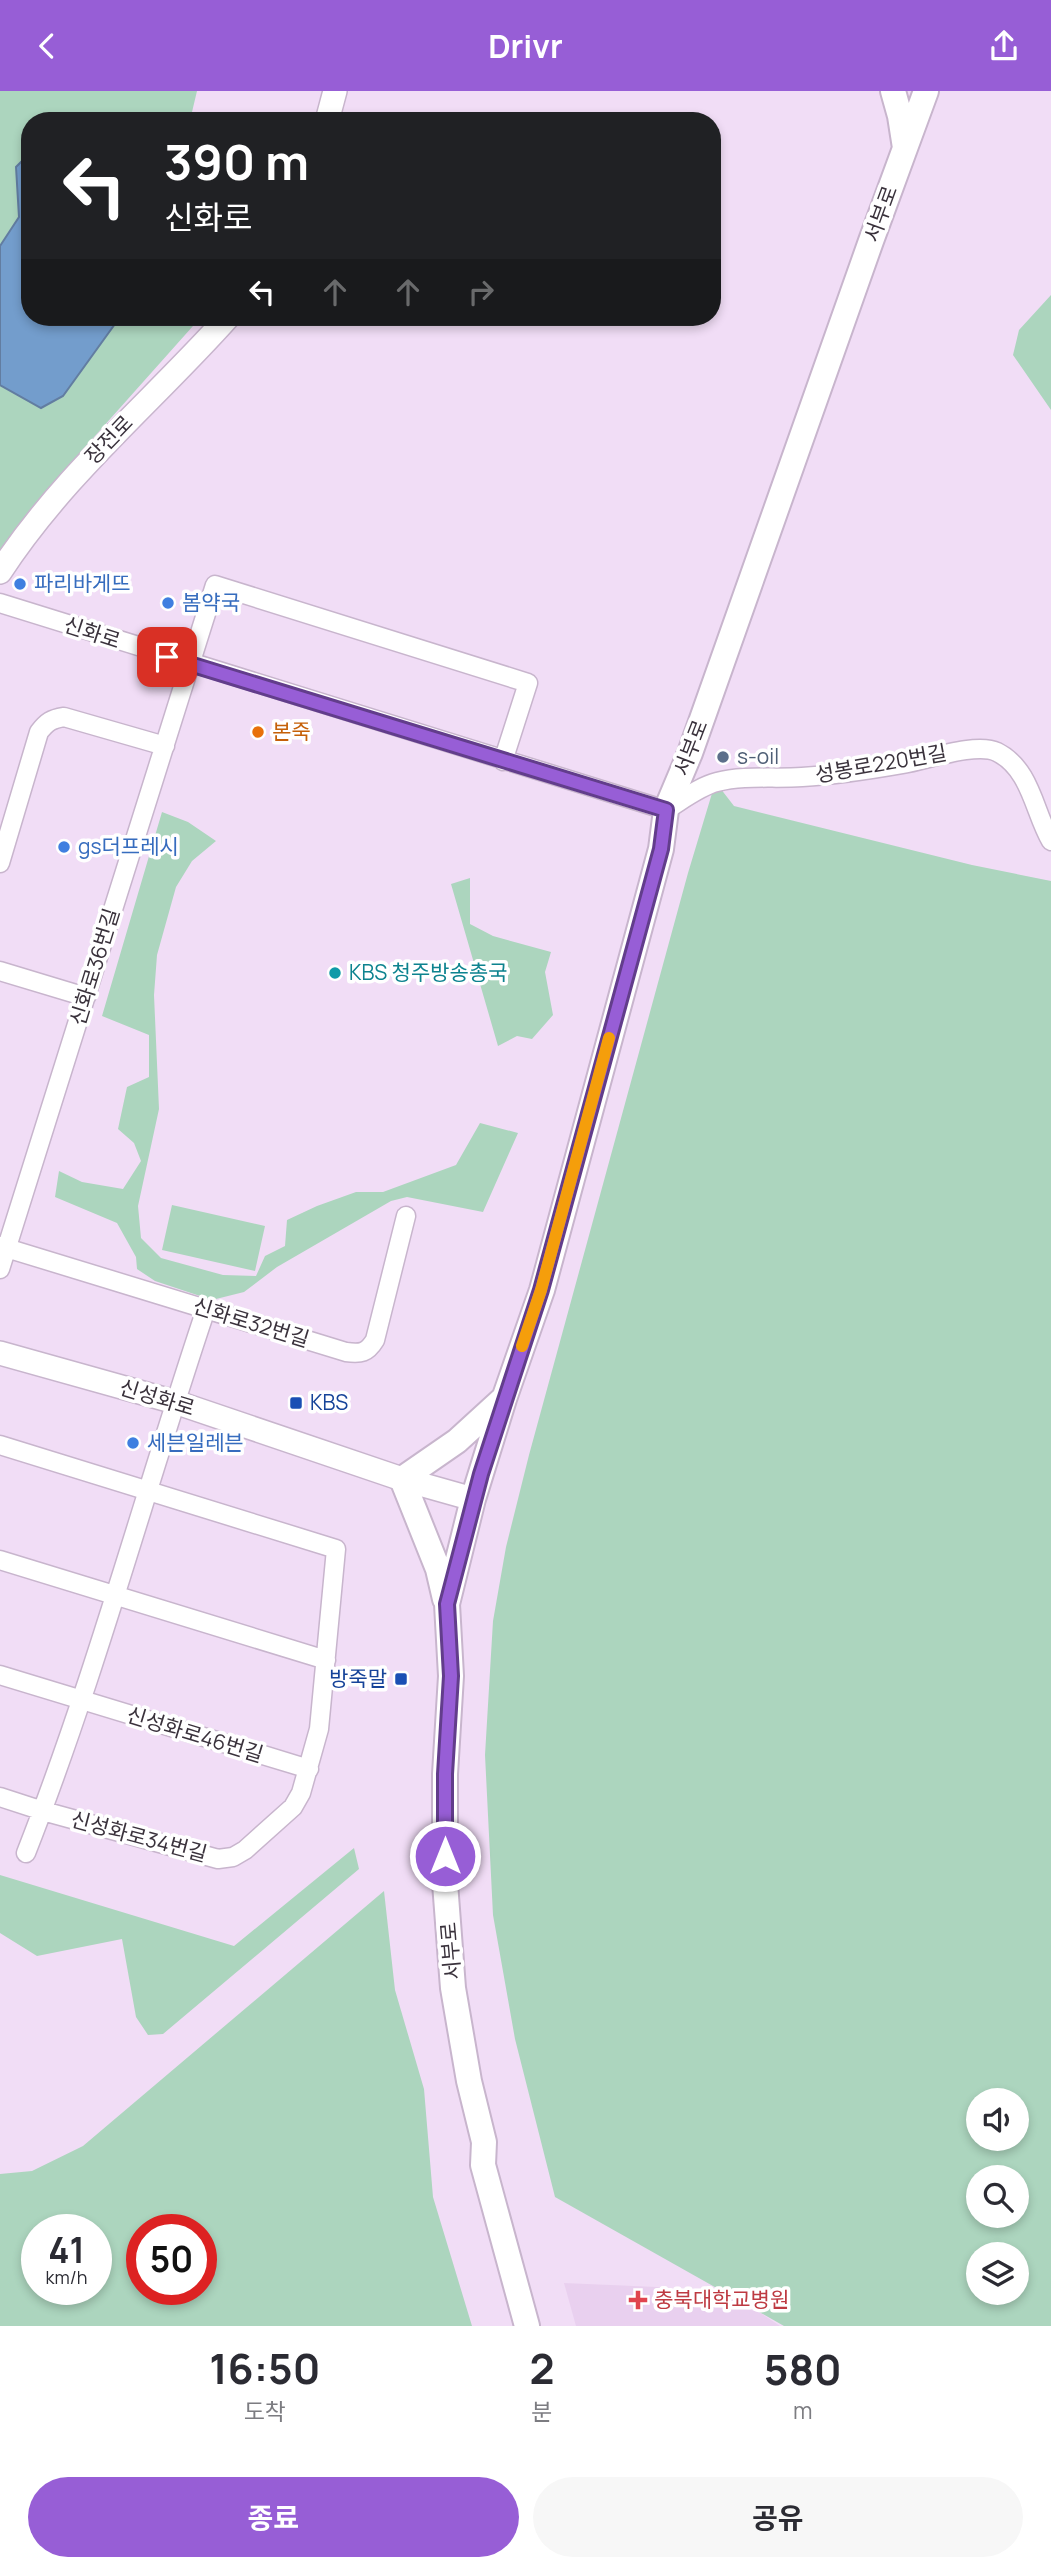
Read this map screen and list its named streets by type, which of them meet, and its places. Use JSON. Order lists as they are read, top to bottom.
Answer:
{
  "streets": {
    "main road": ["서부로"],
    "street": [
      "장전로",
      "신화로",
      "성봉로220번길",
      "신화로36번길",
      "신화로32번길",
      "신성화로",
      "신성화로46번길",
      "신성화로34번길"
    ]
  },
  "crossings": [
    ["서부로", "신화로"],
    ["서부로", "성봉로220번길"],
    ["서부로", "신성화로"],
    ["신화로", "성봉로220번길"],
    ["신화로", "신화로36번길"],
    ["신화로36번길", "신화로32번길"],
    ["신성화로46번길", "신성화로34번길"]
  ],
  "places": {
    "other": [
      "파리바게뜨",
      "봄약국",
      "본죽",
      "s-oil",
      "gs더프레시",
      "KBS 청주방송총국",
      "세븐일레븐"
    ],
    "transit": ["KBS", "방죽말"],
    "health": ["충북대학교병원"]
  },
  "page": {
    "header": "Drivr",
    "turn": ["390 m", "신화로"],
    "speed": "41 km/h",
    "limit": "50",
    "eta": [
      "16:50",
      "도착",
      "2",
      "분",
      "580",
      "m"
    ],
    "buttons": ["종료", "공유"]
  }
}
